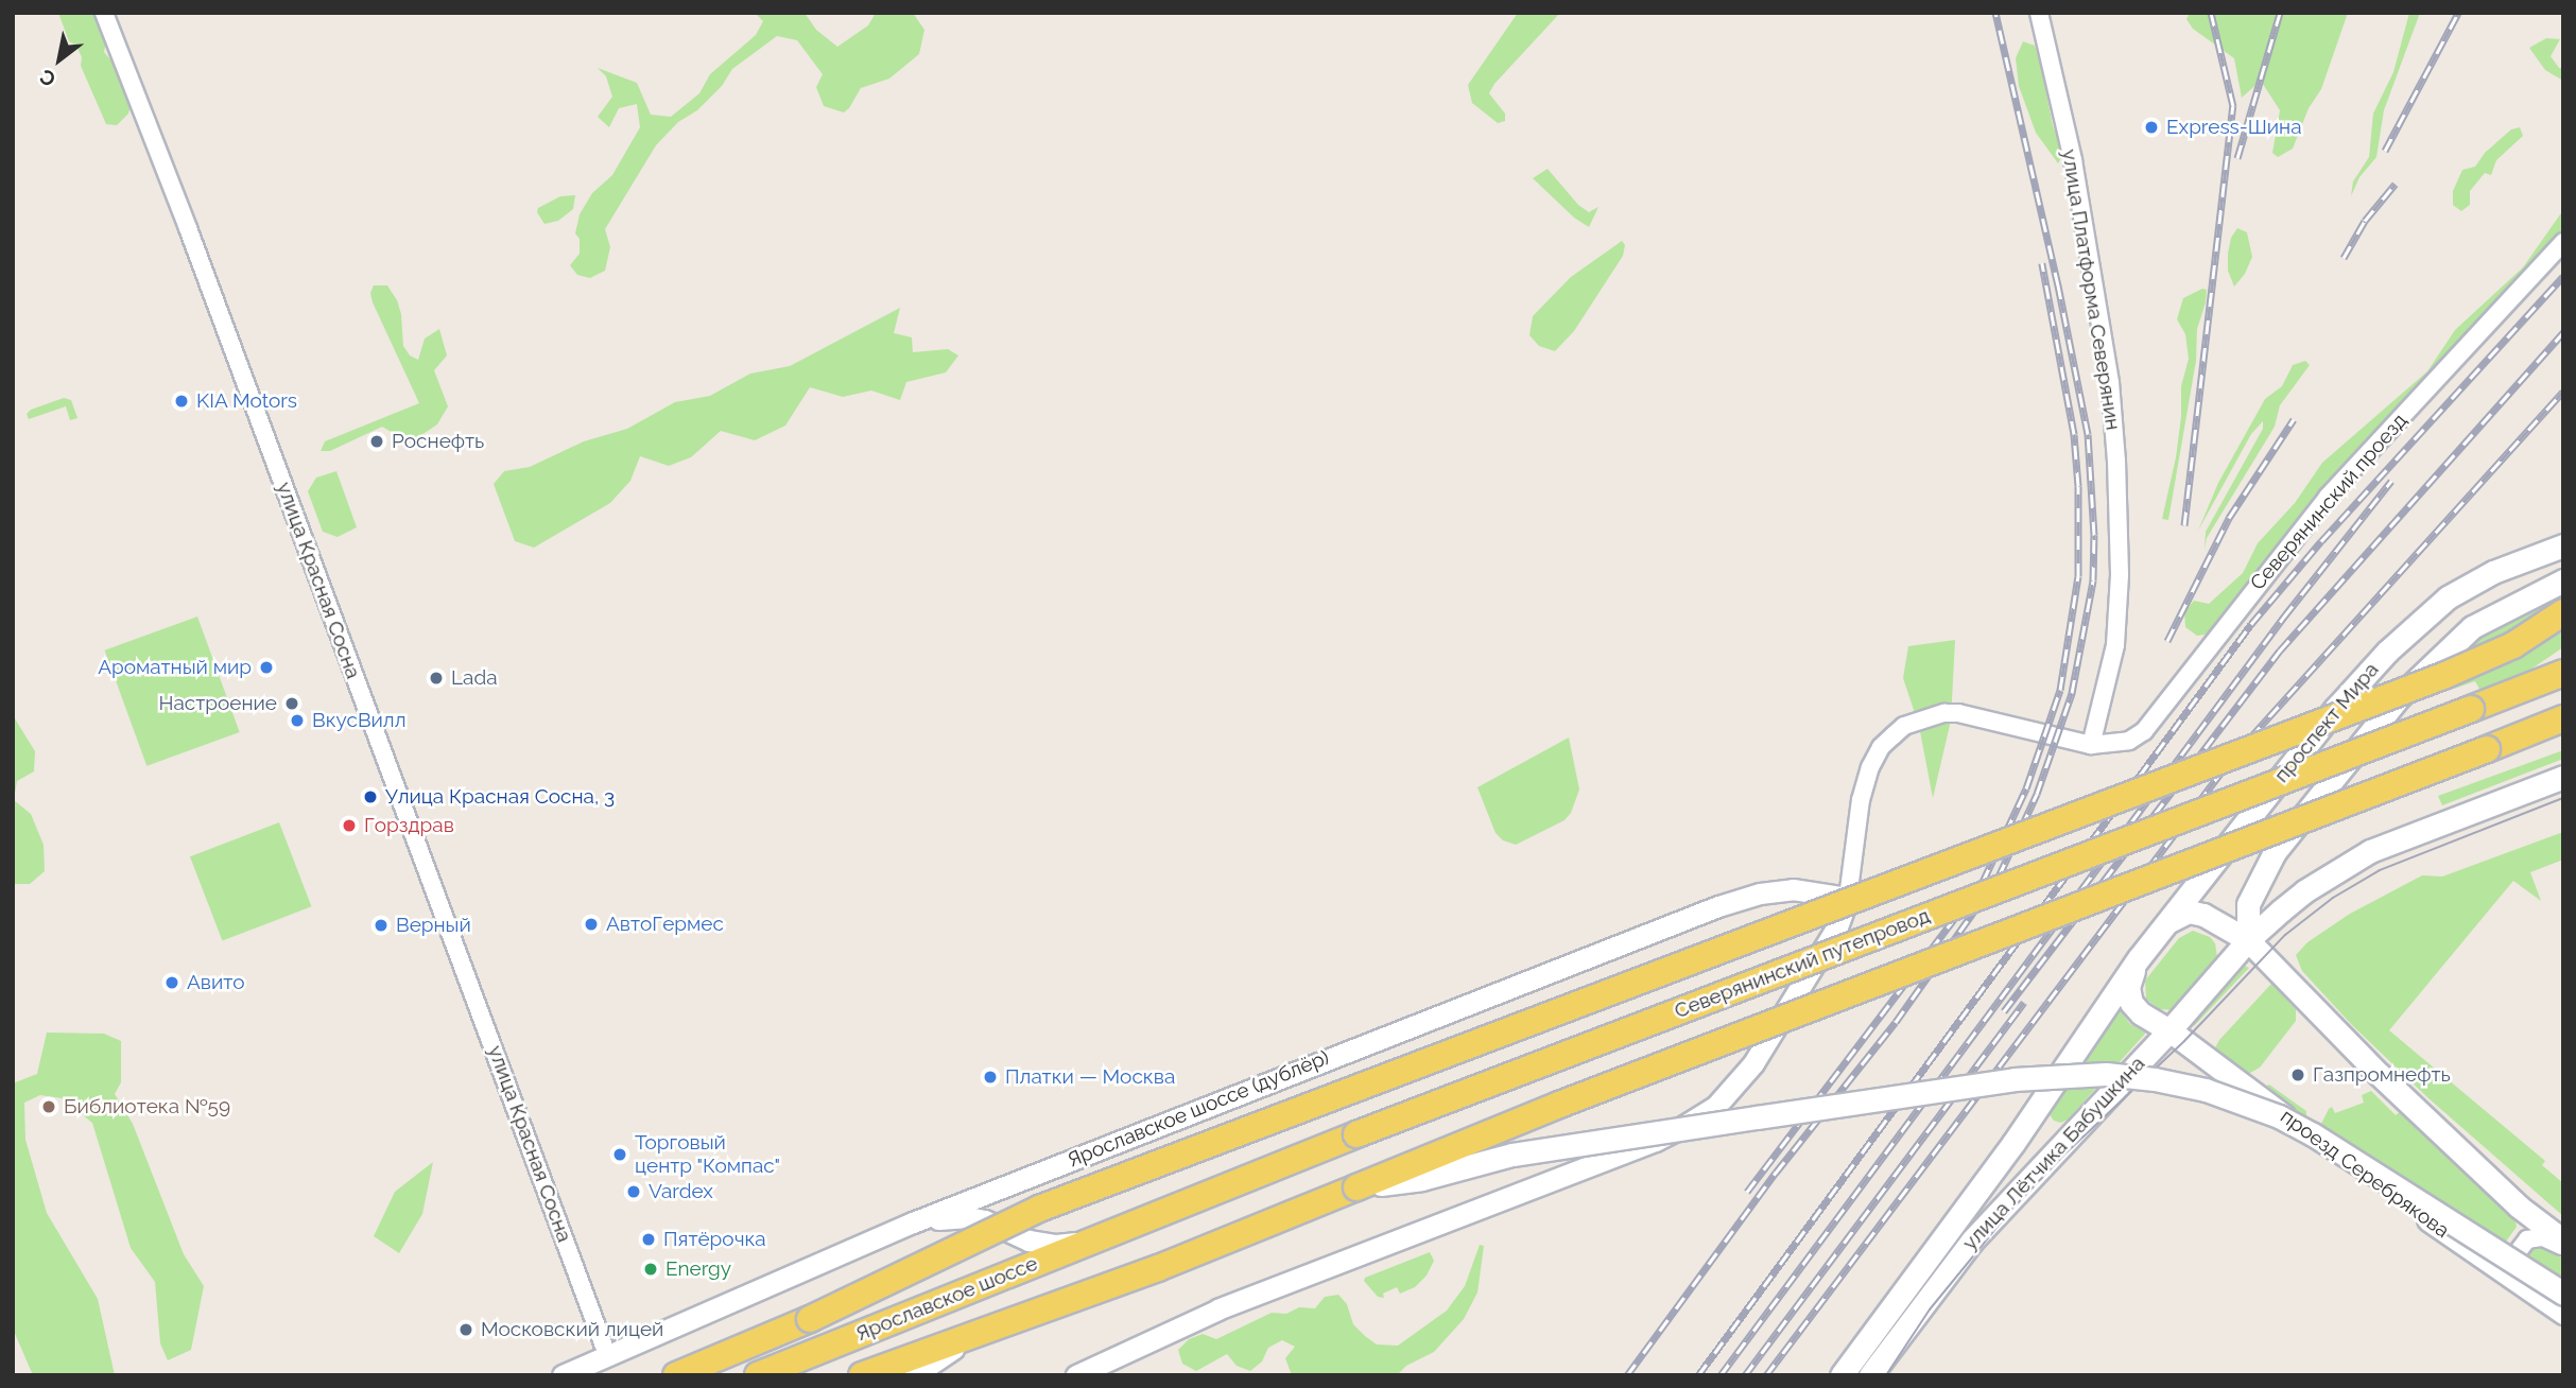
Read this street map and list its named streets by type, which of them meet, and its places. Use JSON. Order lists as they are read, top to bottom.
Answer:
{
  "streets": {
    "main road": [
      "проспект Мира",
      "Северянинский путепровод",
      "улица Лётчика Бабушкина",
      "проезд Серебрякова",
      "Ярославское шоссе"
    ],
    "street": [
      "улица Платформа Северянин",
      "Северянинский проезд",
      "улица Красная Сосна",
      "Ярославское шоссе (дублёр)"
    ]
  },
  "crossings": [
    ["улица Платформа Северянин", "Северянинский проезд"],
    ["Северянинский проезд", "Ярославское шоссе (дублёр)"],
    ["улица Красная Сосна", "Ярославское шоссе (дублёр)"],
    ["проспект Мира", "улица Лётчика Бабушкина"],
    ["проспект Мира", "проезд Серебрякова"],
    ["Северянинский путепровод", "Ярославское шоссе"],
    ["улица Лётчика Бабушкина", "проезд Серебрякова"]
  ],
  "places": [
    "Express-Шина",
    "KIA Motors",
    "Роснефть",
    "Ароматный мир",
    "Lada",
    "Настроение",
    "ВкусВилл",
    "Улица Красная Сосна, 3",
    "Горздрав",
    "АвтоГермес",
    "Верный",
    "Авито",
    "Газпромнефть",
    "Платки — Москва",
    "Библиотека №59",
    "Торговый центр \"Компас\"",
    "Vardex",
    "Пятёрочка",
    "Energy",
    "Московский лицей"
  ],
  "north": "bottom left"
}
